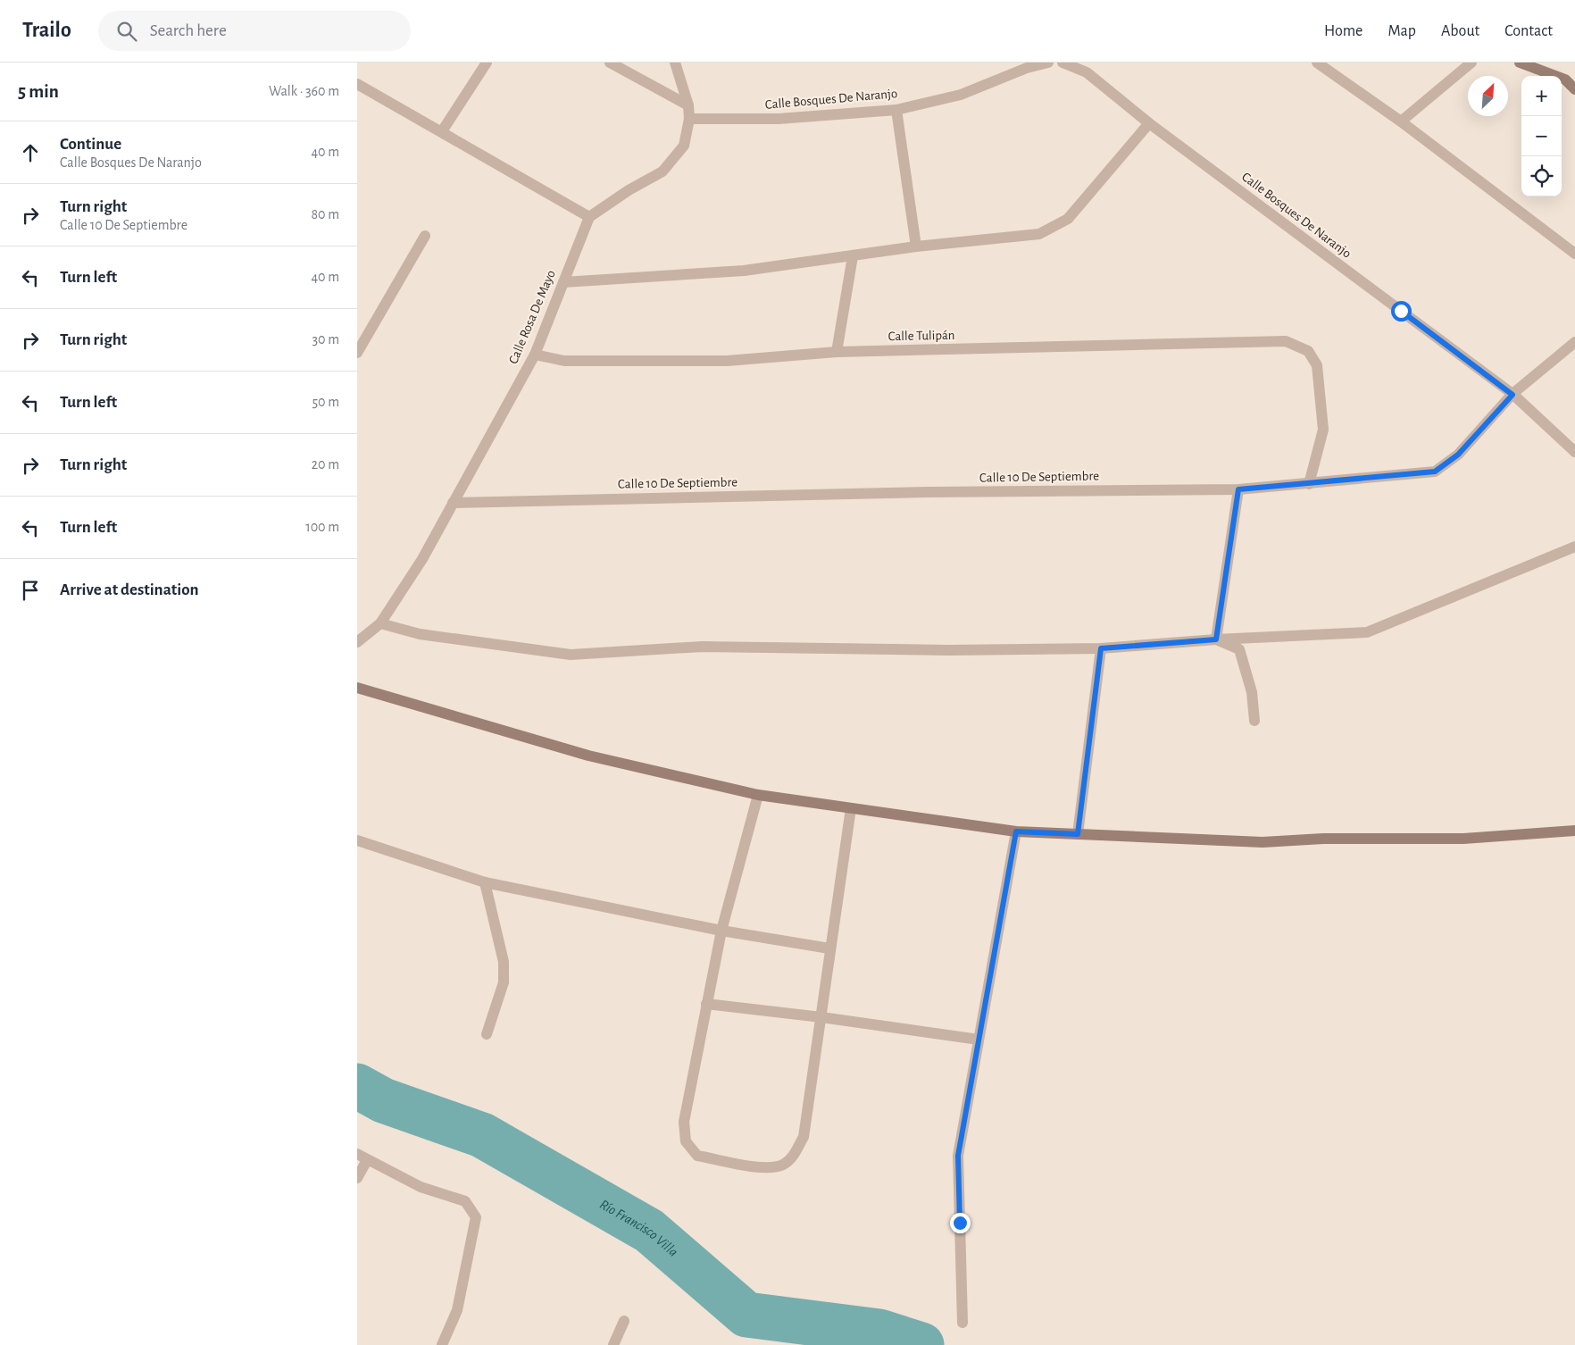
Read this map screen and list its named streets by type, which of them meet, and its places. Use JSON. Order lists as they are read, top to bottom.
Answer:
{
  "streets": {
    "street": [
      "Calle Bosques De Naranjo",
      "Calle Rosa De Mayo",
      "Calle Tulipán",
      "Calle 10 De Septiembre"
    ]
  },
  "crossings": [
    ["Calle Bosques De Naranjo", "Calle 10 De Septiembre"],
    ["Calle Rosa De Mayo", "Calle Tulipán"],
    ["Calle Rosa De Mayo", "Calle 10 De Septiembre"],
    ["Calle Tulipán", "Calle 10 De Septiembre"]
  ],
  "water": ["Río Francisco Villa"],
  "north": "top right",
  "page": {
    "header": "Trailo",
    "search": "Search here",
    "nav": [
      "Home",
      "Map",
      "About",
      "Contact"
    ],
    "heading": ["5 min", "Walk · 360 m"],
    "map_buttons": ["+", "−"],
    "list": [
      ["Continue", "Calle Bosques De Naranjo", "40 m"],
      ["Turn right", "Calle 10 De Septiembre", "80 m"],
      ["Turn left", "40 m"],
      ["Turn right", "30 m"],
      ["Turn left", "50 m"],
      ["Turn right", "20 m"],
      ["Turn left", "100 m"],
      "Arrive at destination"
    ]
  }
}
